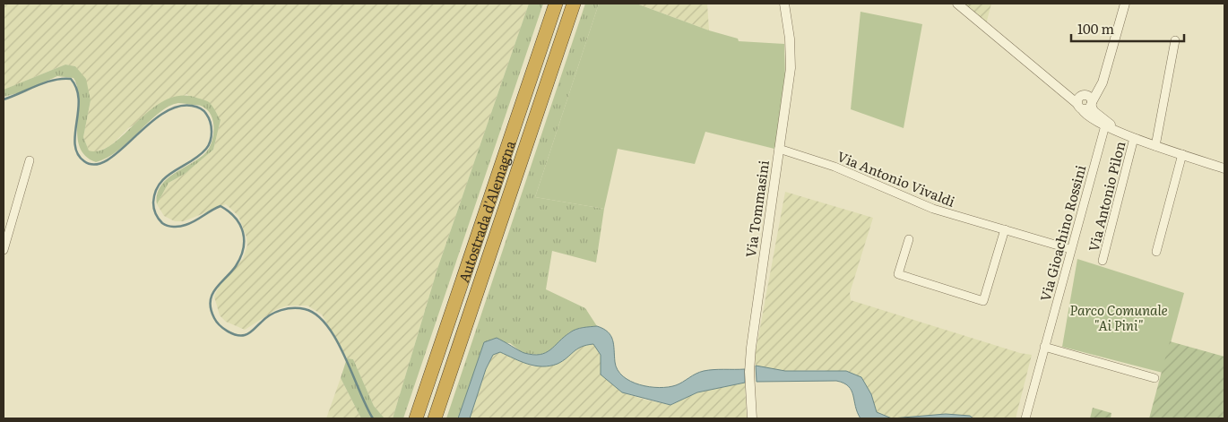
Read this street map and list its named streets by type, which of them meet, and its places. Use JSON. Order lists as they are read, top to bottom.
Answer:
{
  "streets": {
    "highway": ["Autostrada d'Alemagna"],
    "street": [
      "Via Antonio Vivaldi",
      "Via Antonio Pilon",
      "Via Tommasini",
      "Via Gioachino Rossini"
    ]
  },
  "crossings": [
    ["Via Antonio Vivaldi", "Via Tommasini"],
    ["Via Antonio Vivaldi", "Via Gioachino Rossini"]
  ],
  "parks": ["Parco Comunale \"Ai Pini\""],
  "scale_bar": "100 m"
}
